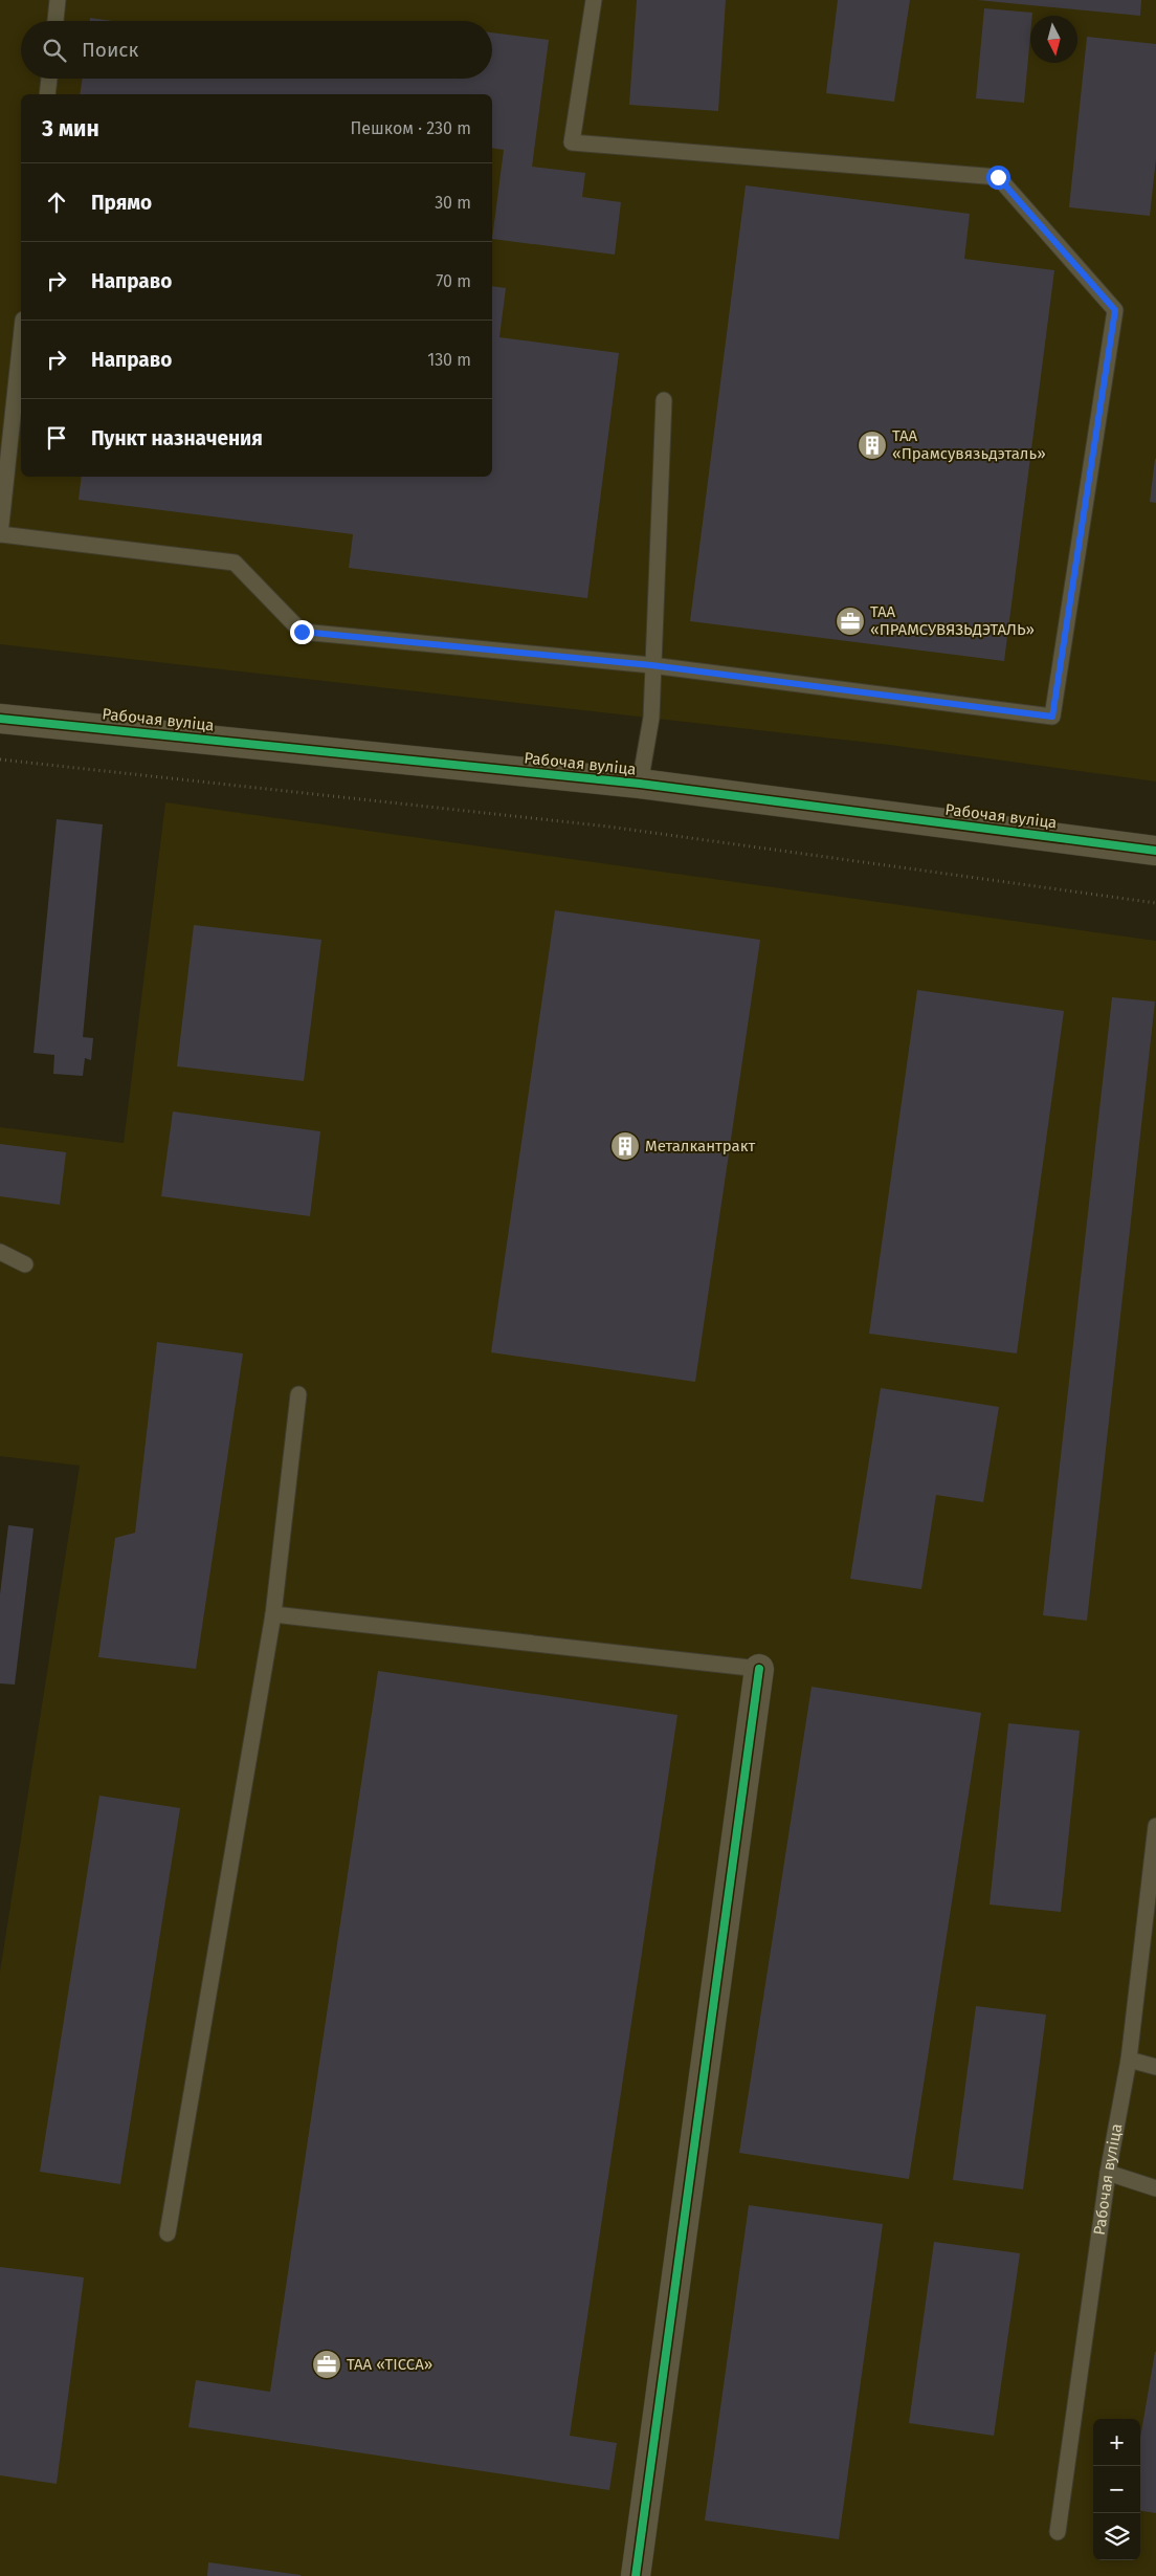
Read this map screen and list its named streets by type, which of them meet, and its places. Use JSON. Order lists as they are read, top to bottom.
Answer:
{
  "streets": {
    "street": ["Рабочая вуліца"]
  },
  "places": {
    "building": ["ТАА «Прамсувязьдэталь»", "Металкантракт"],
    "office": ["ТАА «ПРАМСУВЯЗЬДЭТАЛЬ»", "ТАА «ТIССА»"]
  },
  "north": "bottom",
  "page": {
    "search": "Поиск",
    "heading": ["3 мин", "Пешком · 230 m"],
    "list": [
      ["Прямо", "30 m"],
      ["Направо", "70 m"],
      ["Направо", "130 m"],
      "Пункт назначения"
    ],
    "map_buttons": ["+", "−"]
  }
}
